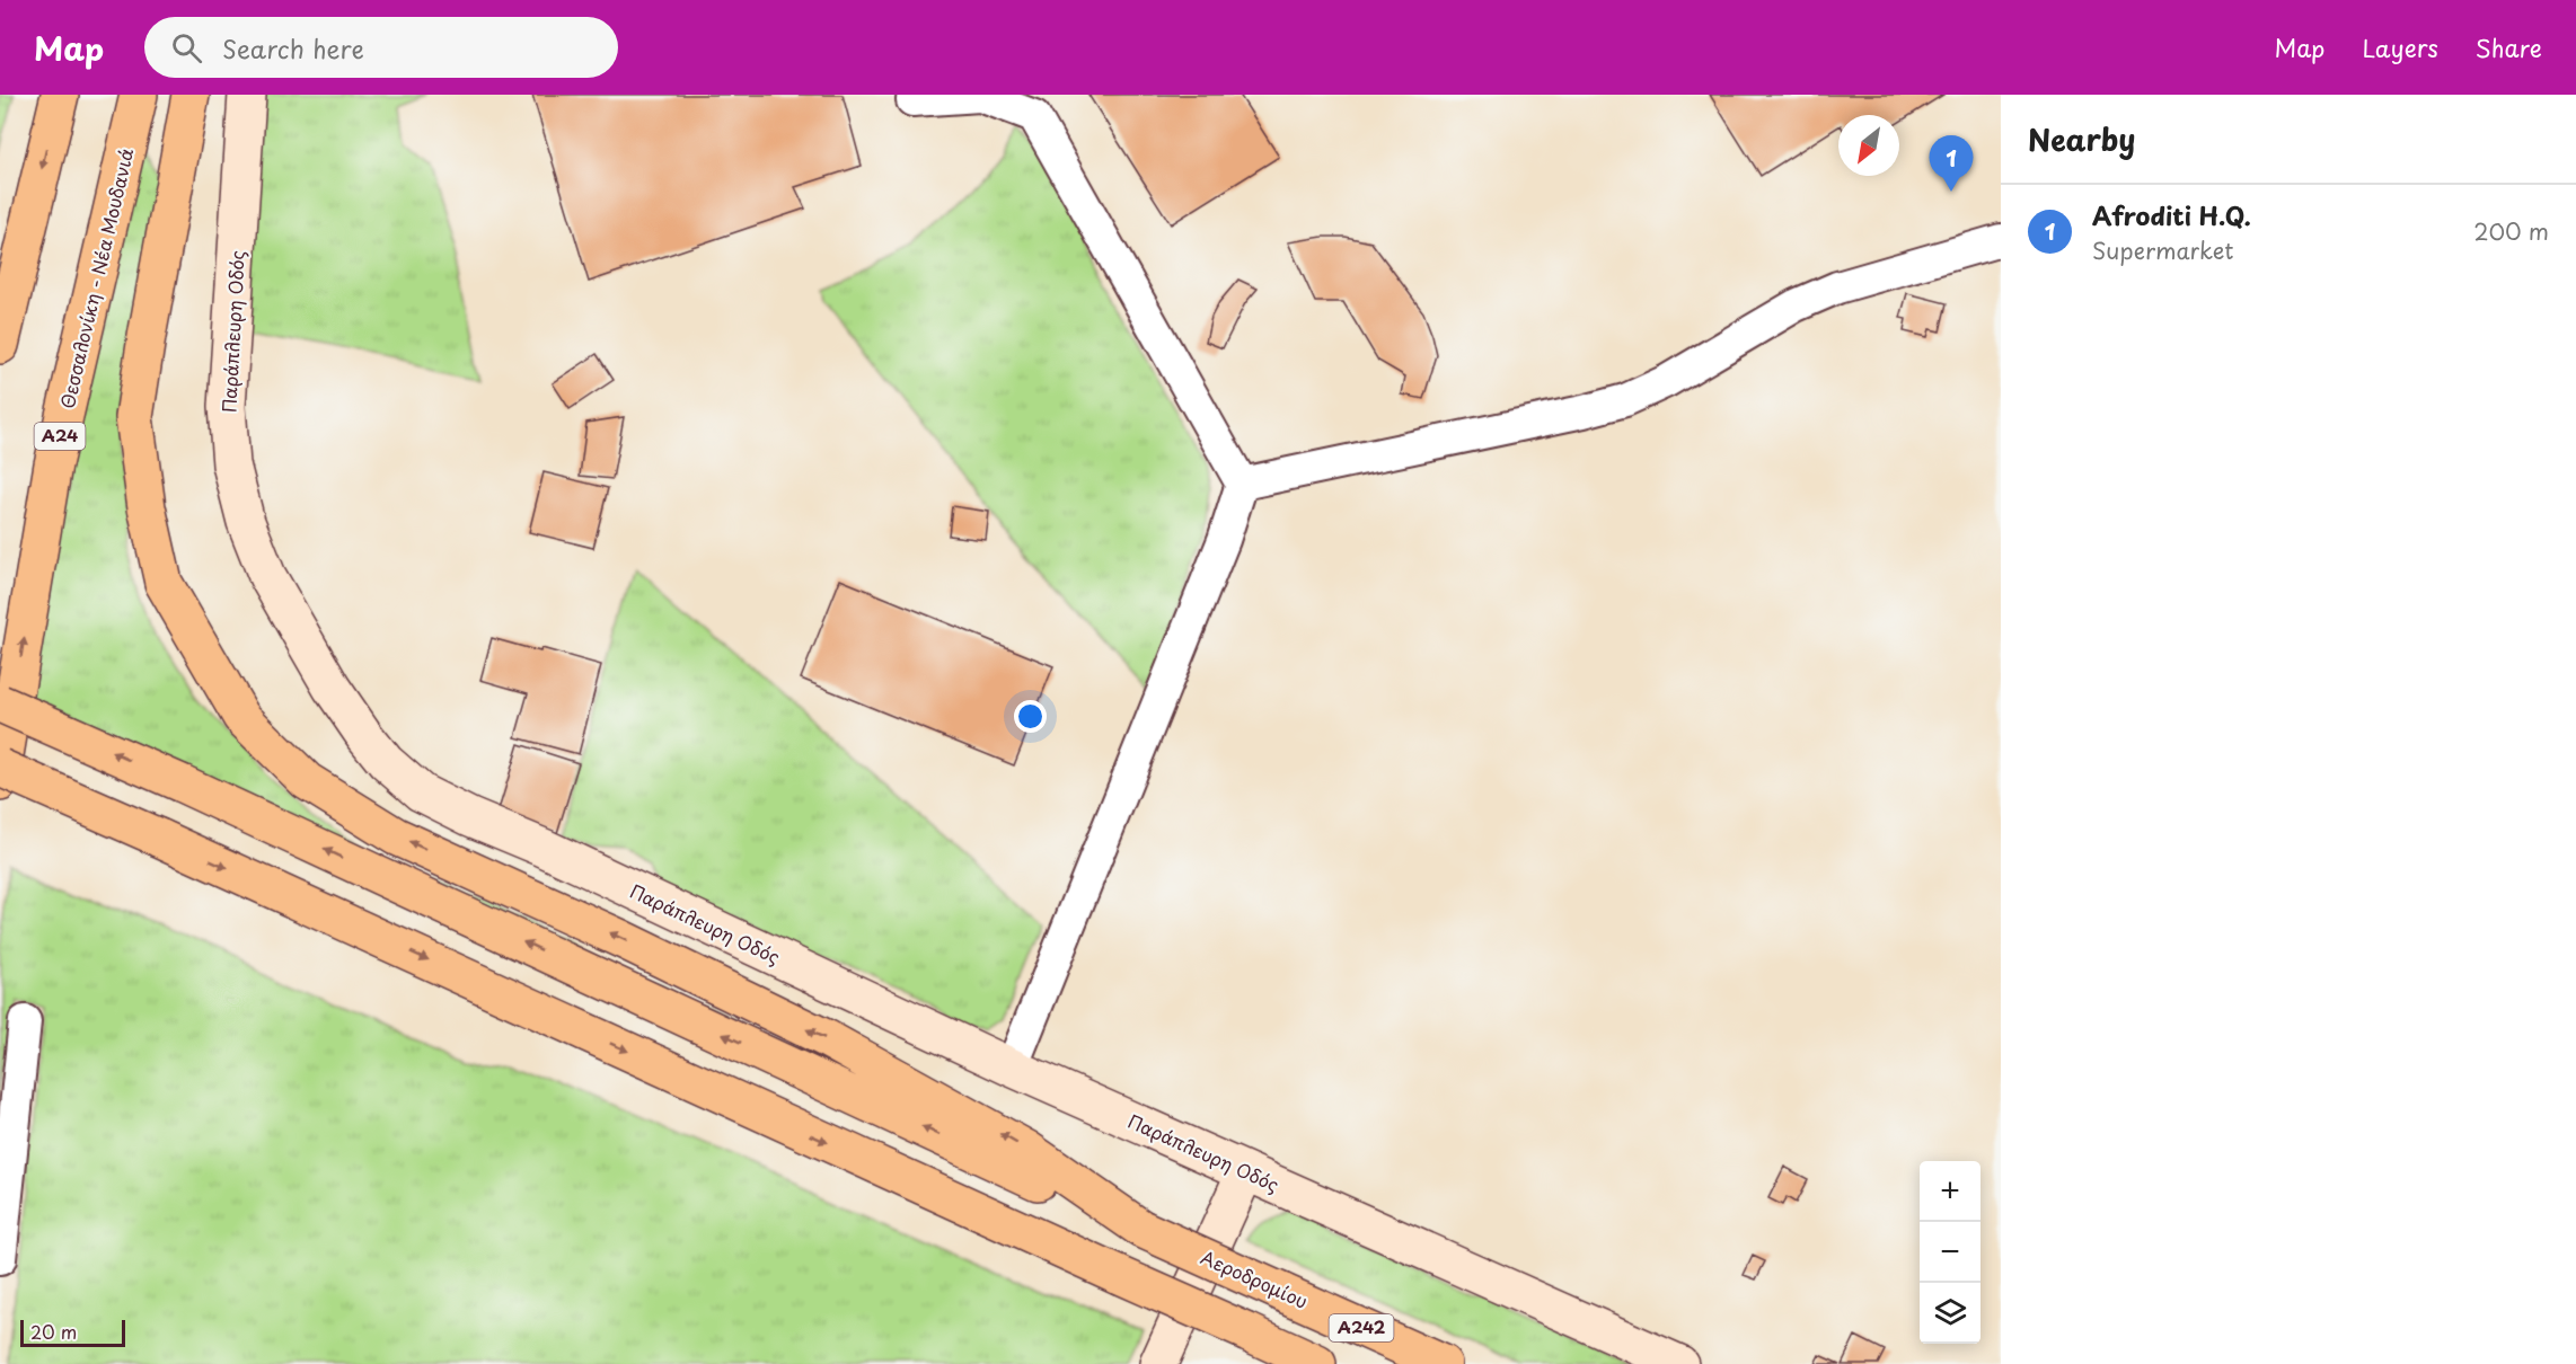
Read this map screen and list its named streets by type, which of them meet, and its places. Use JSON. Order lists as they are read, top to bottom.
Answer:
{
  "streets": {
    "highway": [
      "Θεσσαλονίκη - Νέα Μουδανιά",
      "Α24",
      "Αεροδρομίου",
      "Α242"
    ],
    "street": ["Παράπλευρη Οδός"]
  },
  "scale_bar": "20 m",
  "north": "bottom left",
  "page": {
    "header": "Map",
    "search": "Search here",
    "nav": ["Map", "Layers", "Share"],
    "heading": "Nearby",
    "pins": "1",
    "list": [
      {
        "mark": "1",
        "name": "Afroditi H.Q.",
        "note": "Supermarket",
        "value": "200 m"
      }
    ],
    "map_buttons": ["+", "−"],
    "scale": "20 m"
  }
}
